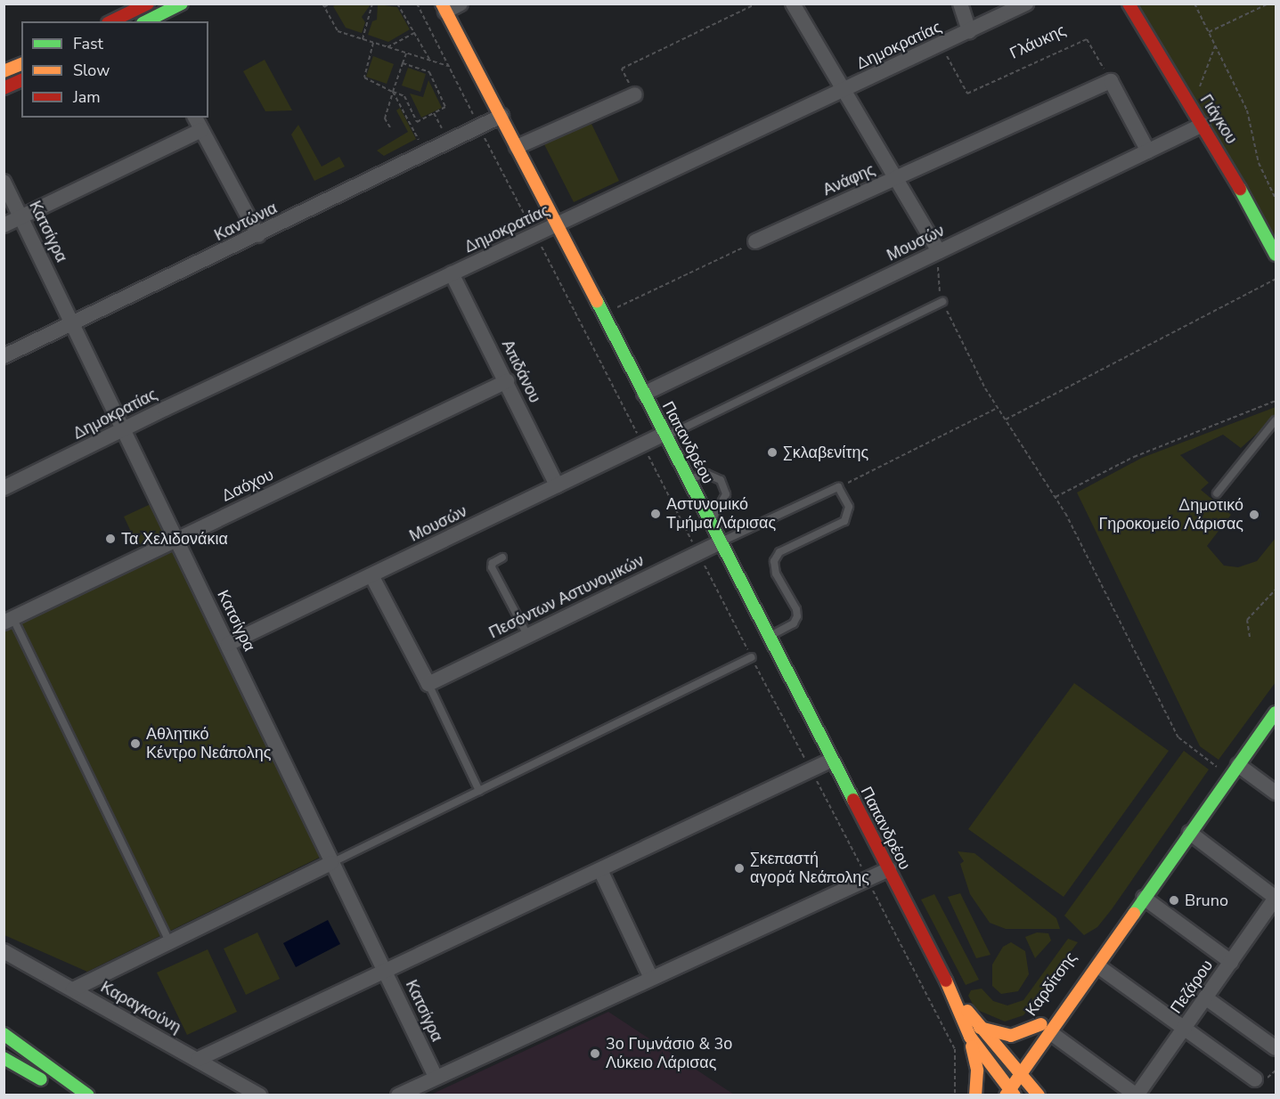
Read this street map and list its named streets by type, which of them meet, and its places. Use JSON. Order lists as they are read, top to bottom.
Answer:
{
  "streets": {
    "main road": ["Γιάγκου", "Παπανδρέου", "Καρδίτσης"],
    "street": [
      "Δημοκρατίας",
      "Ανάφης",
      "Καντώνια",
      "Κατσίγρα",
      "Μουσών",
      "Απιδάνου",
      "Δαόχου",
      "Πεσόντων Αστυνομικών",
      "Πεζάρου",
      "Καραγκούνη"
    ],
    "path": ["Γλάυκης"]
  },
  "crossings": [
    ["Γλάυκης", "Δημοκρατίας"],
    ["Γλάυκης", "Ανάφης"],
    ["Δημοκρατίας", "Κατσίγρα"],
    ["Δημοκρατίας", "Απιδάνου"],
    ["Δημοκρατίας", "Παπανδρέου"],
    ["Γιάγκου", "Μουσών"],
    ["Καντώνια", "Κατσίγρα"],
    ["Καντώνια", "Παπανδρέου"],
    ["Κατσίγρα", "Μουσών"],
    ["Κατσίγρα", "Δαόχου"],
    ["Μουσών", "Απιδάνου"],
    ["Μουσών", "Παπανδρέου"],
    ["Απιδάνου", "Δαόχου"],
    ["Παπανδρέου", "Πεσόντων Αστυνομικών"]
  ],
  "places": [
    "Σκλαβενίτης",
    "Αστυνομικό Τμήμα Λάρισας",
    "Δημοτικό Γηροκομείο Λάρισας",
    "Τα Χελιδονάκια",
    "Αθλητικό Κέντρο Νεάπολης",
    "Σκεπαστή αγορά Νεάπολης",
    "Bruno",
    "3ο Γυμνάσιο & 3ο Λύκειο Λάρισας"
  ],
  "legend": ["Fast", "Slow", "Jam"]
}
